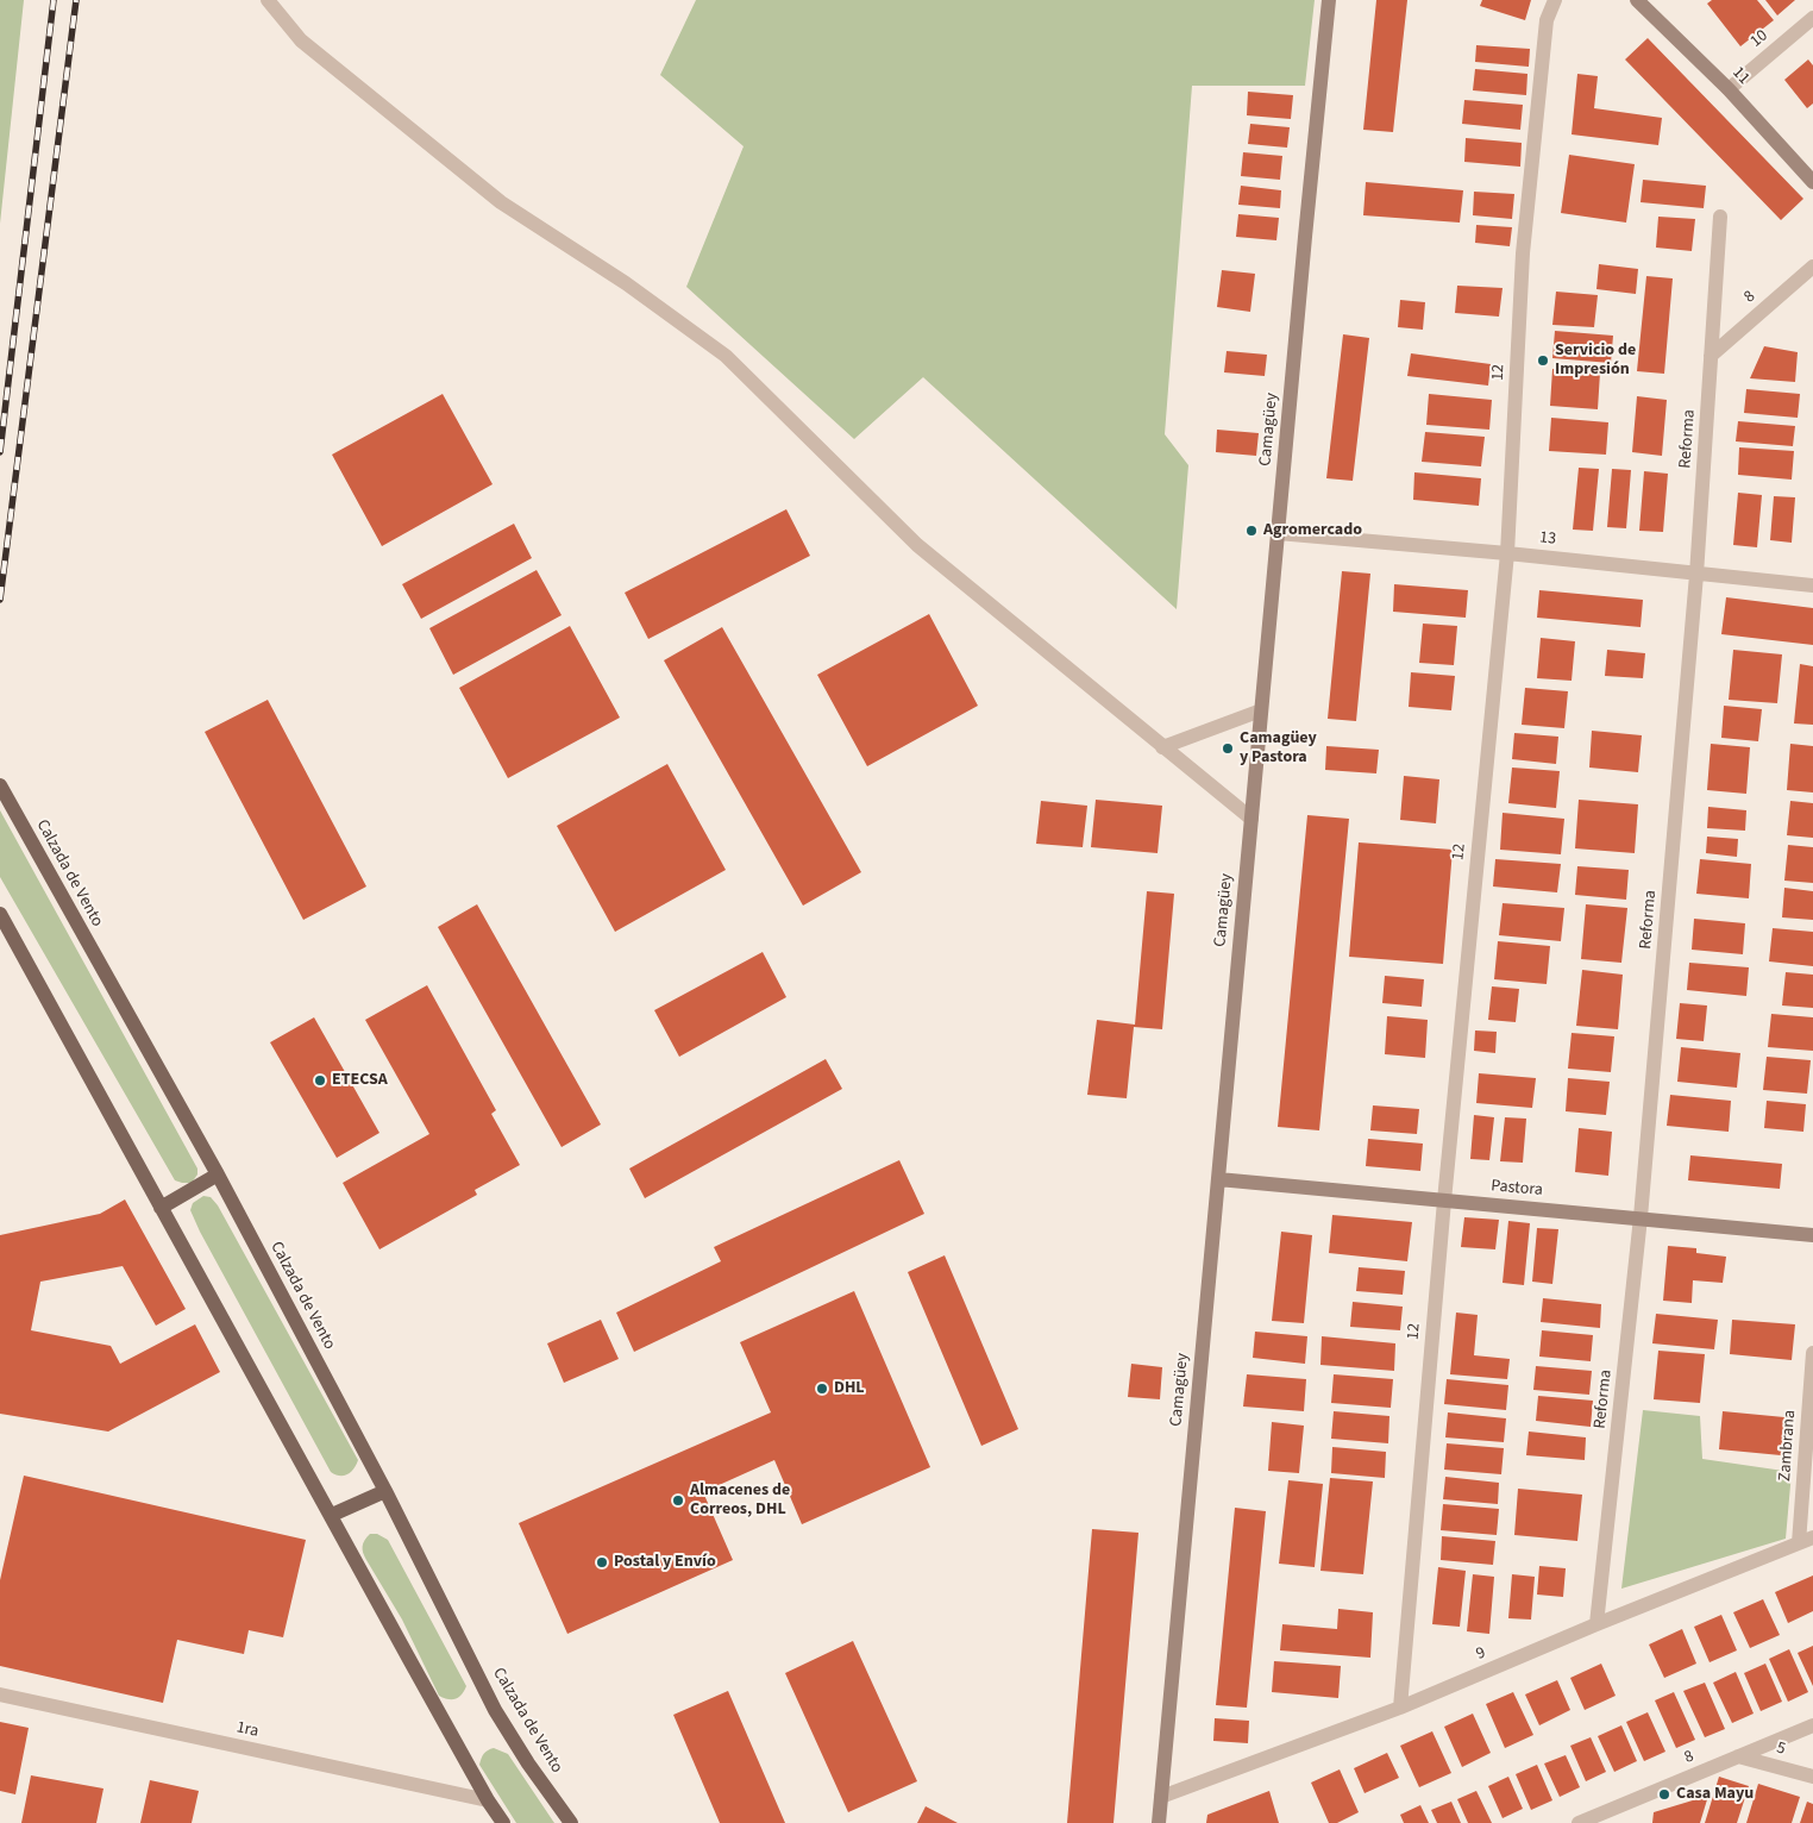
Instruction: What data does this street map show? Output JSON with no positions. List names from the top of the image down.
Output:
{
  "streets": {
    "main road": [
      "11",
      "Camagüey",
      "Calzada de Vento",
      "Pastora"
    ],
    "street": [
      "10",
      "8",
      "12",
      "Reforma",
      "13",
      "Zambrana",
      "9",
      "1ra",
      "5"
    ]
  },
  "crossings": [
    ["10", "11"],
    ["8", "Reforma"],
    ["8", "5"],
    ["12", "13"],
    ["12", "Pastora"],
    ["12", "9"],
    ["Camagüey", "13"],
    ["Camagüey", "Pastora"],
    ["Camagüey", "9"],
    ["Reforma", "13"],
    ["Reforma", "Pastora"],
    ["Reforma", "9"],
    ["Zambrana", "9"]
  ],
  "places": [
    "Servicio de Impresión",
    "Agromercado",
    "Camagüey y Pastora",
    "ETECSA",
    "DHL",
    "Almacenes de Correos, DHL",
    "Postal y Envío",
    "Casa Mayu"
  ]
}
